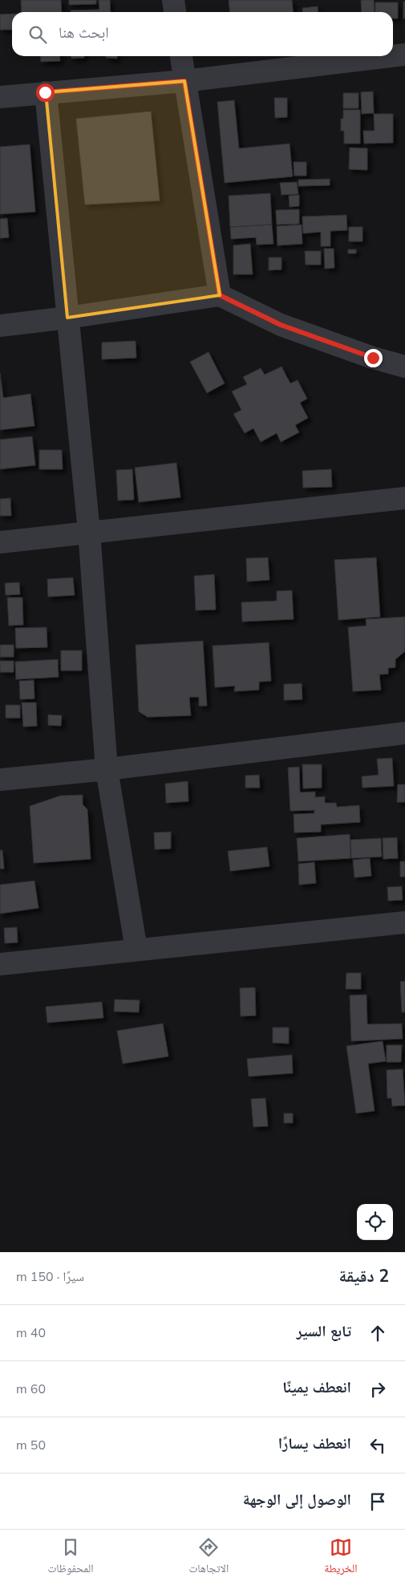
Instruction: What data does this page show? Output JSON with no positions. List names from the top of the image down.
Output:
{
  "page": {
    "search": "ابحث هنا",
    "heading": ["2 دقيقة", "سيرًا · 150 m"],
    "list": [
      ["تابع السير", "40 m"],
      ["انعطف يمينًا", "60 m"],
      ["انعطف يسارًا", "50 m"],
      "الوصول إلى الوجهة"
    ],
    "nav": ["الخريطة", "الاتجاهات", "المحفوظات"]
  }
}
